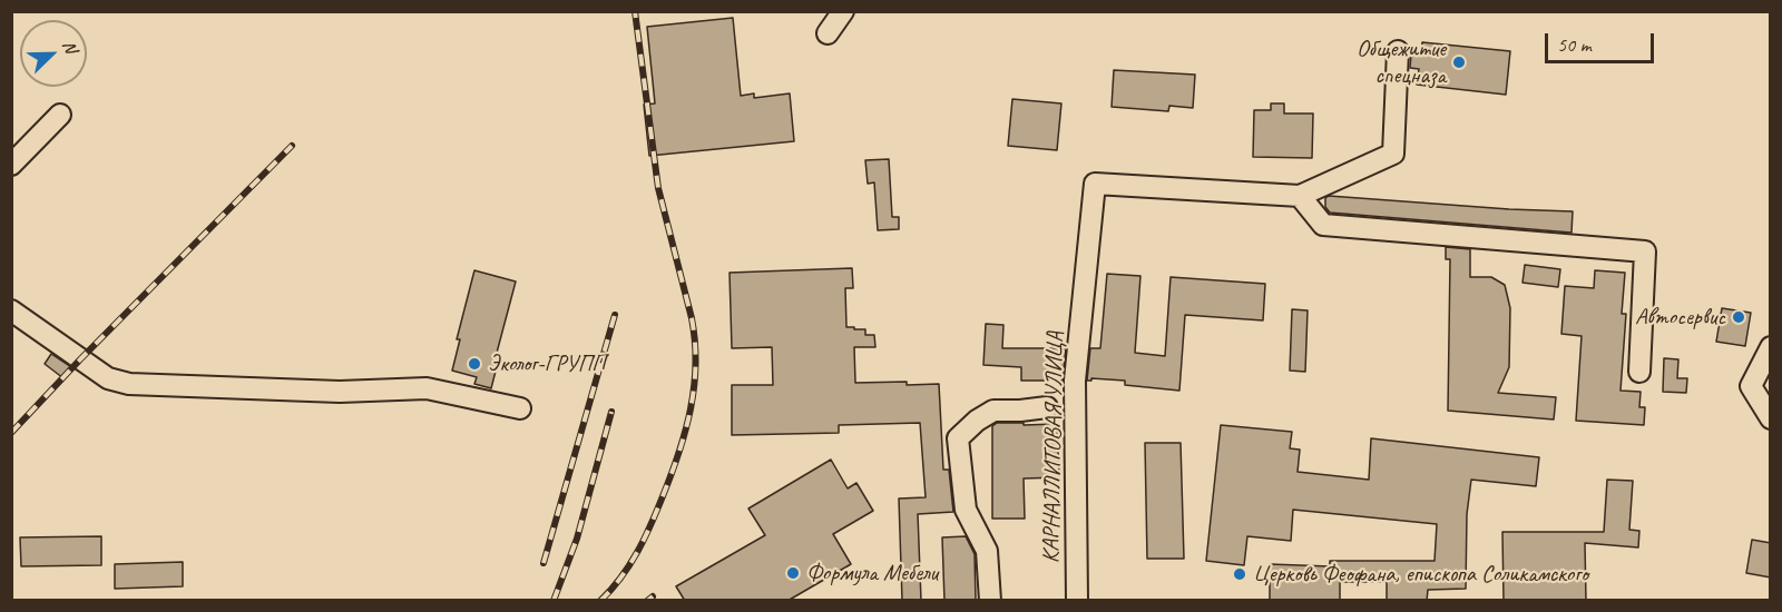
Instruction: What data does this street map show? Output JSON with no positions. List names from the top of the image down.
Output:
{
  "streets": {
    "street": ["КАРНАЛЛИТОВАЯ УЛИЦА"]
  },
  "places": [
    "Общежитие спецназа",
    "Автосервис",
    "Эколог-ГРУПП",
    "Формула Мебели",
    "Церковь Феофана, епископа Соликамского"
  ],
  "scale_bar": "50 m",
  "north": "top right"
}
